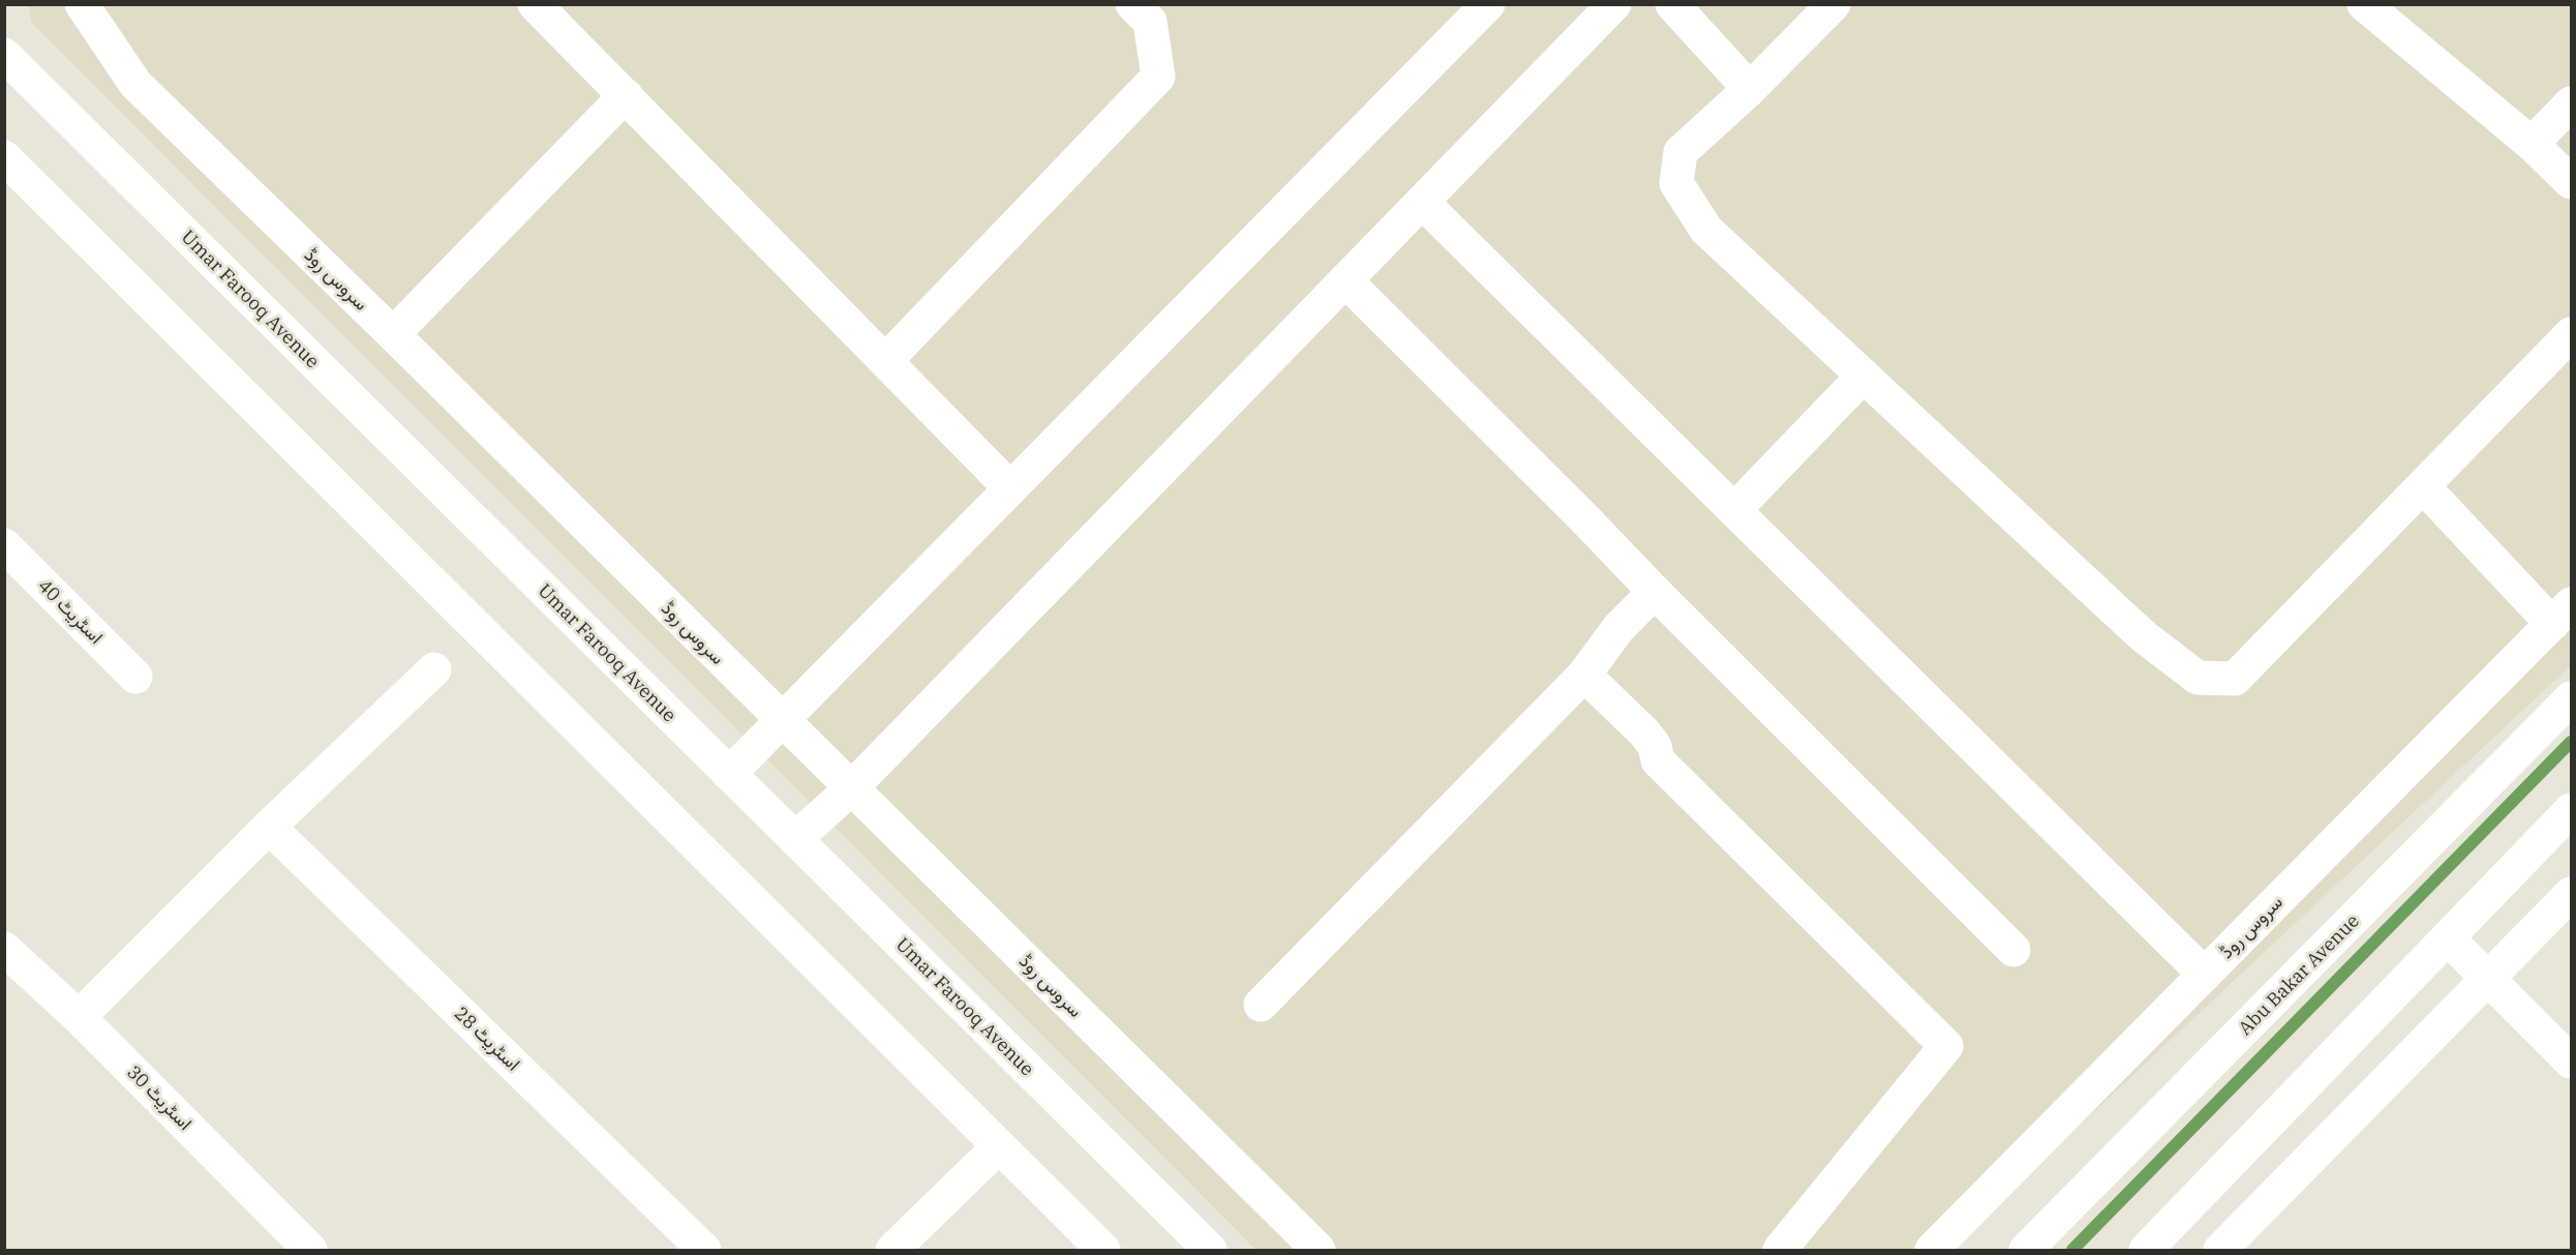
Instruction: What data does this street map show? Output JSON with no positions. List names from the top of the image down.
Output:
{
  "streets": {
    "street": [
      "سروس روڈ",
      "Umar Farooq Avenue",
      "اسٹریٹ 40",
      "Abu Bakar Avenue",
      "اسٹریٹ 28",
      "اسٹریٹ 30"
    ]
  }
}
